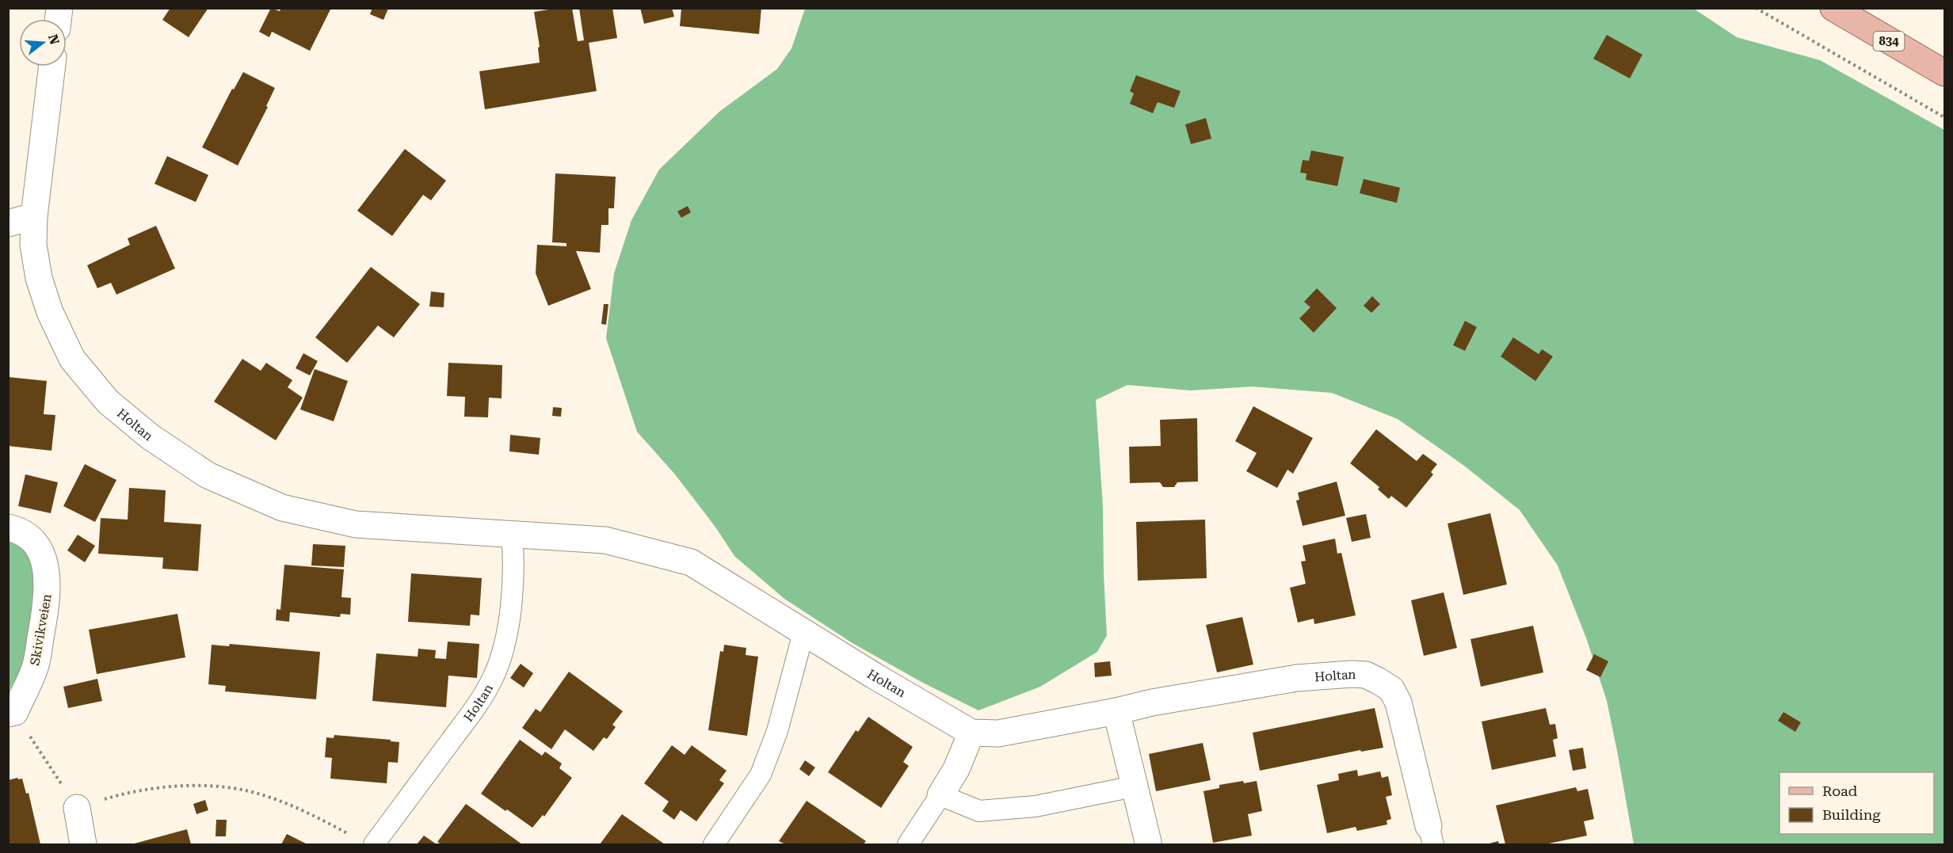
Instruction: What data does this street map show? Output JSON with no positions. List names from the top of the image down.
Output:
{
  "streets": {
    "main road": ["834"],
    "street": ["Holtan", "Skivikveien"]
  },
  "legend": ["Road", "Building"],
  "north": "right"
}
